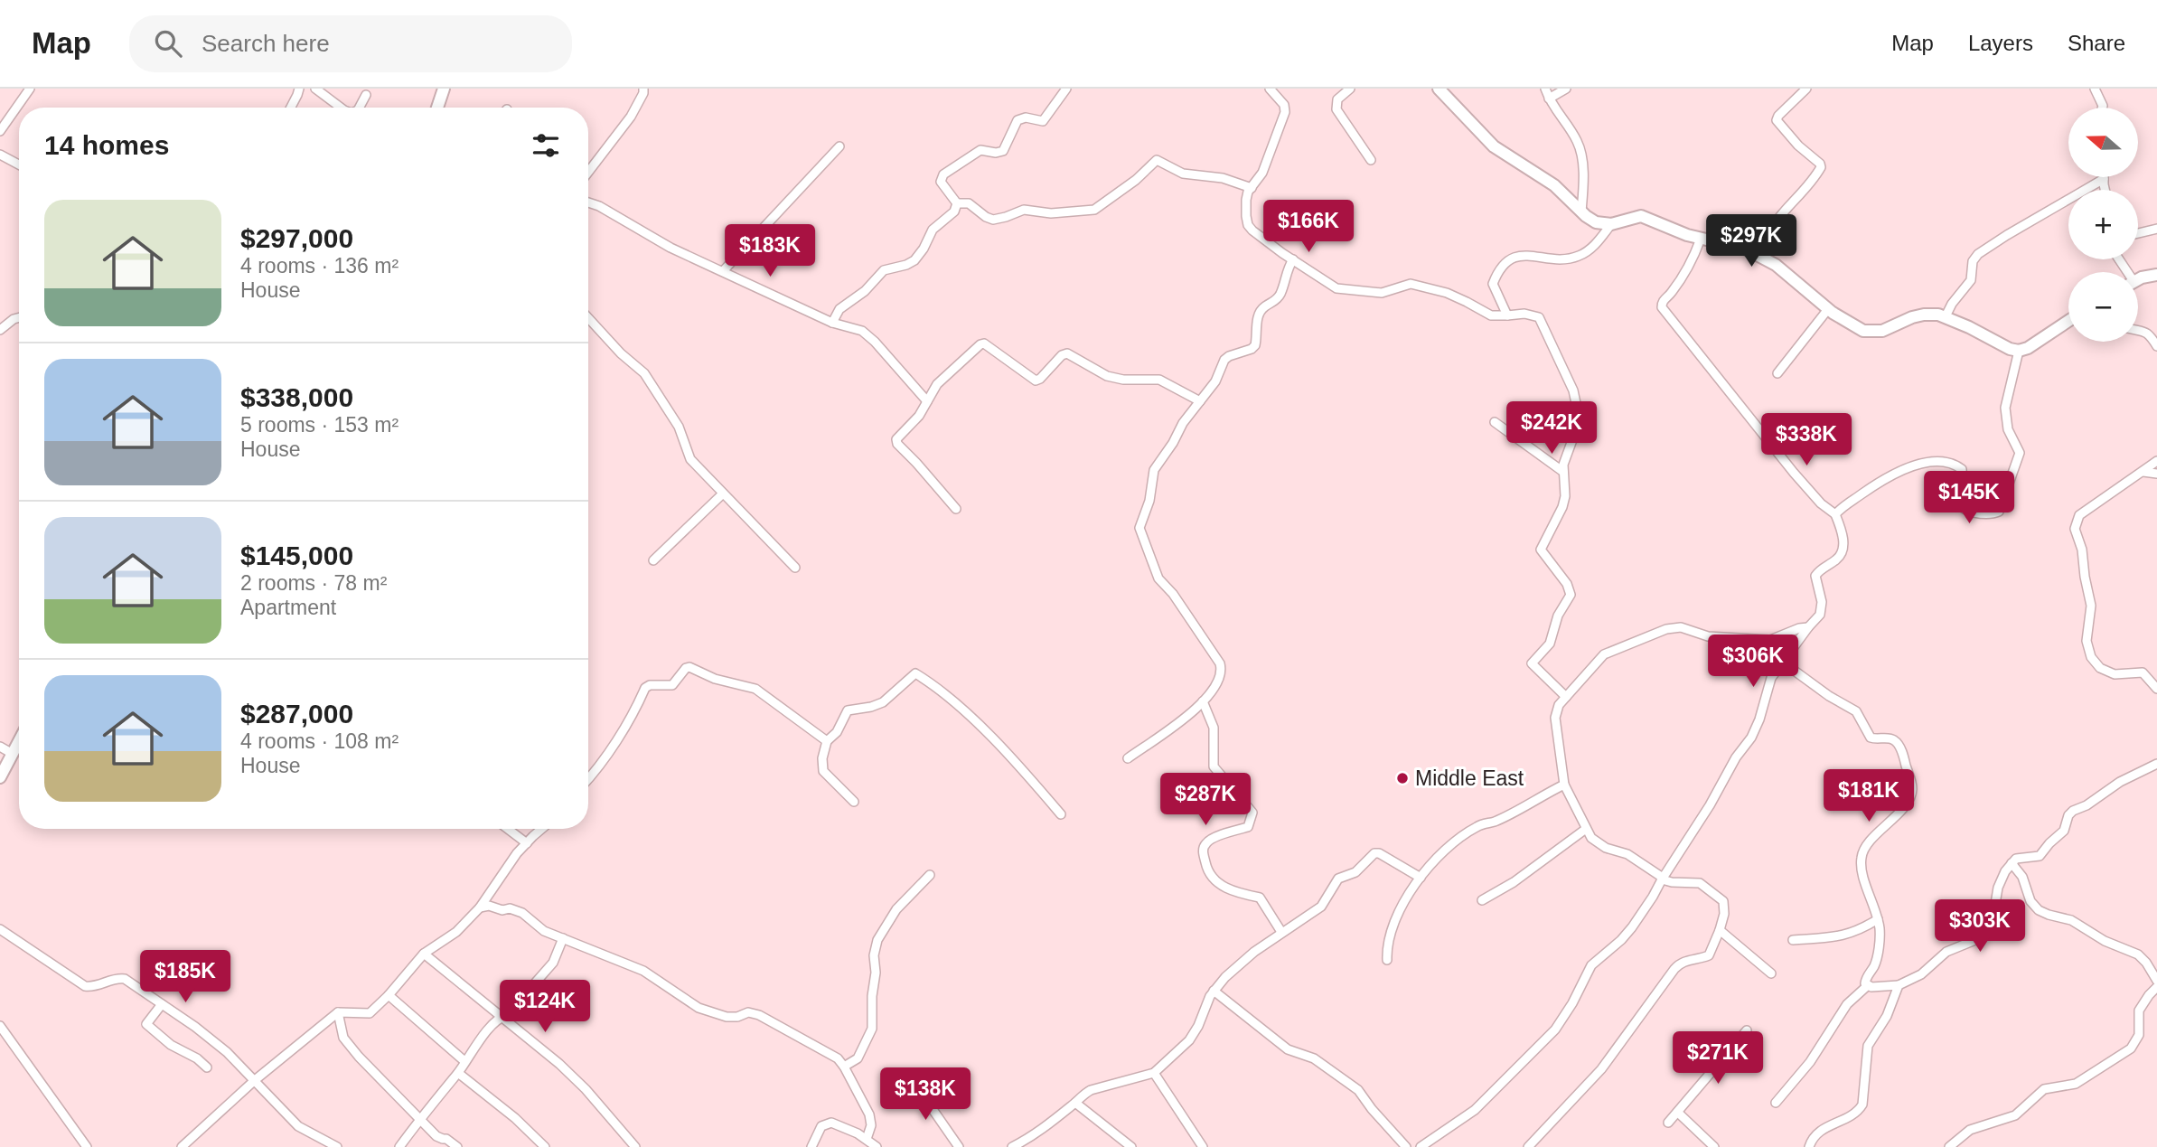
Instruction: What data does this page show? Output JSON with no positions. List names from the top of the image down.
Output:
{
  "places": ["Middle East"],
  "north": "left",
  "page": {
    "header": "Map",
    "search": "Search here",
    "nav": ["Map", "Layers", "Share"],
    "map_buttons": ["+", "−"],
    "heading": "14 homes",
    "list": [
      {
        "name": "$297,000",
        "note": "4 rooms · 136 m² · House"
      },
      {
        "name": "$338,000",
        "note": "5 rooms · 153 m² · House"
      },
      {
        "name": "$145,000",
        "note": "2 rooms · 78 m² · Apartment"
      },
      {
        "name": "$287,000",
        "note": "4 rooms · 108 m² · House"
      }
    ],
    "price": [
      "$166K",
      "$297K",
      "$183K",
      "$242K",
      "$338K",
      "$145K",
      "$306K",
      "$181K",
      "$287K",
      "$303K",
      "$185K",
      "$124K",
      "$271K",
      "$138K"
    ]
  }
}
